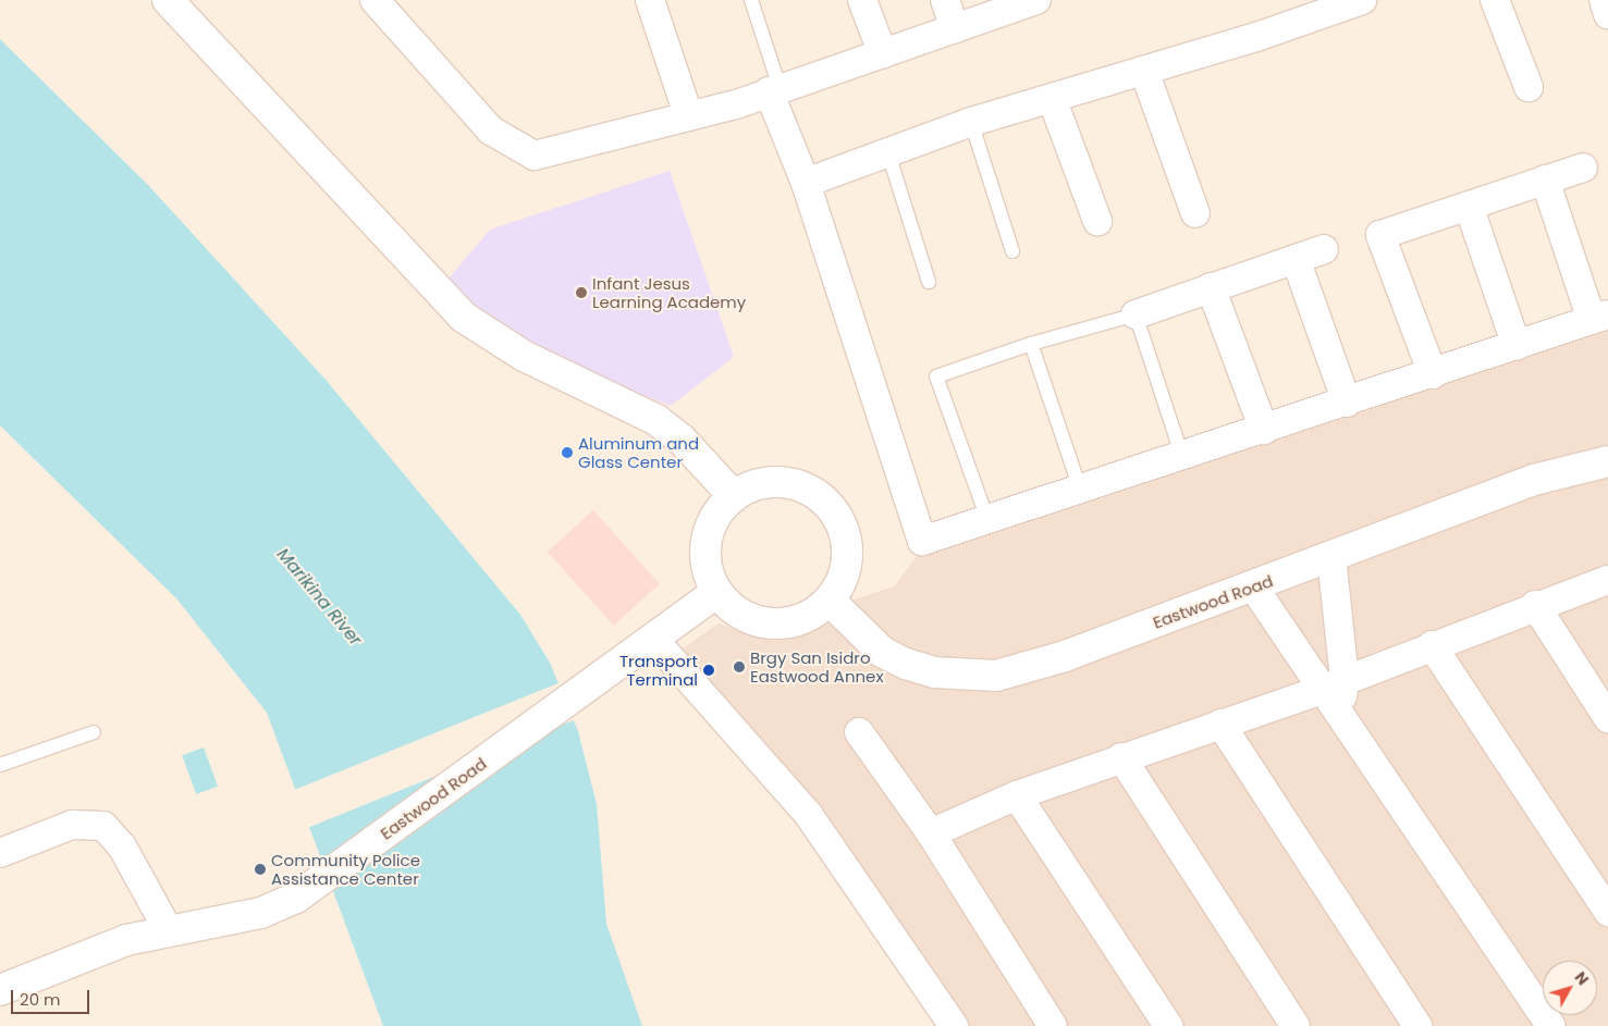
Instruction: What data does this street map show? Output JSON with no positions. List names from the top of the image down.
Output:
{
  "streets": {
    "main road": ["Eastwood Road"]
  },
  "water": ["Marikina River"],
  "places": [
    "Infant Jesus Learning Academy",
    "Aluminum and Glass Center",
    "Brgy San Isidro Eastwood Annex",
    "Transport Terminal",
    "Community Police Assistance Center"
  ],
  "scale_bar": "20 m",
  "north": "top right"
}
